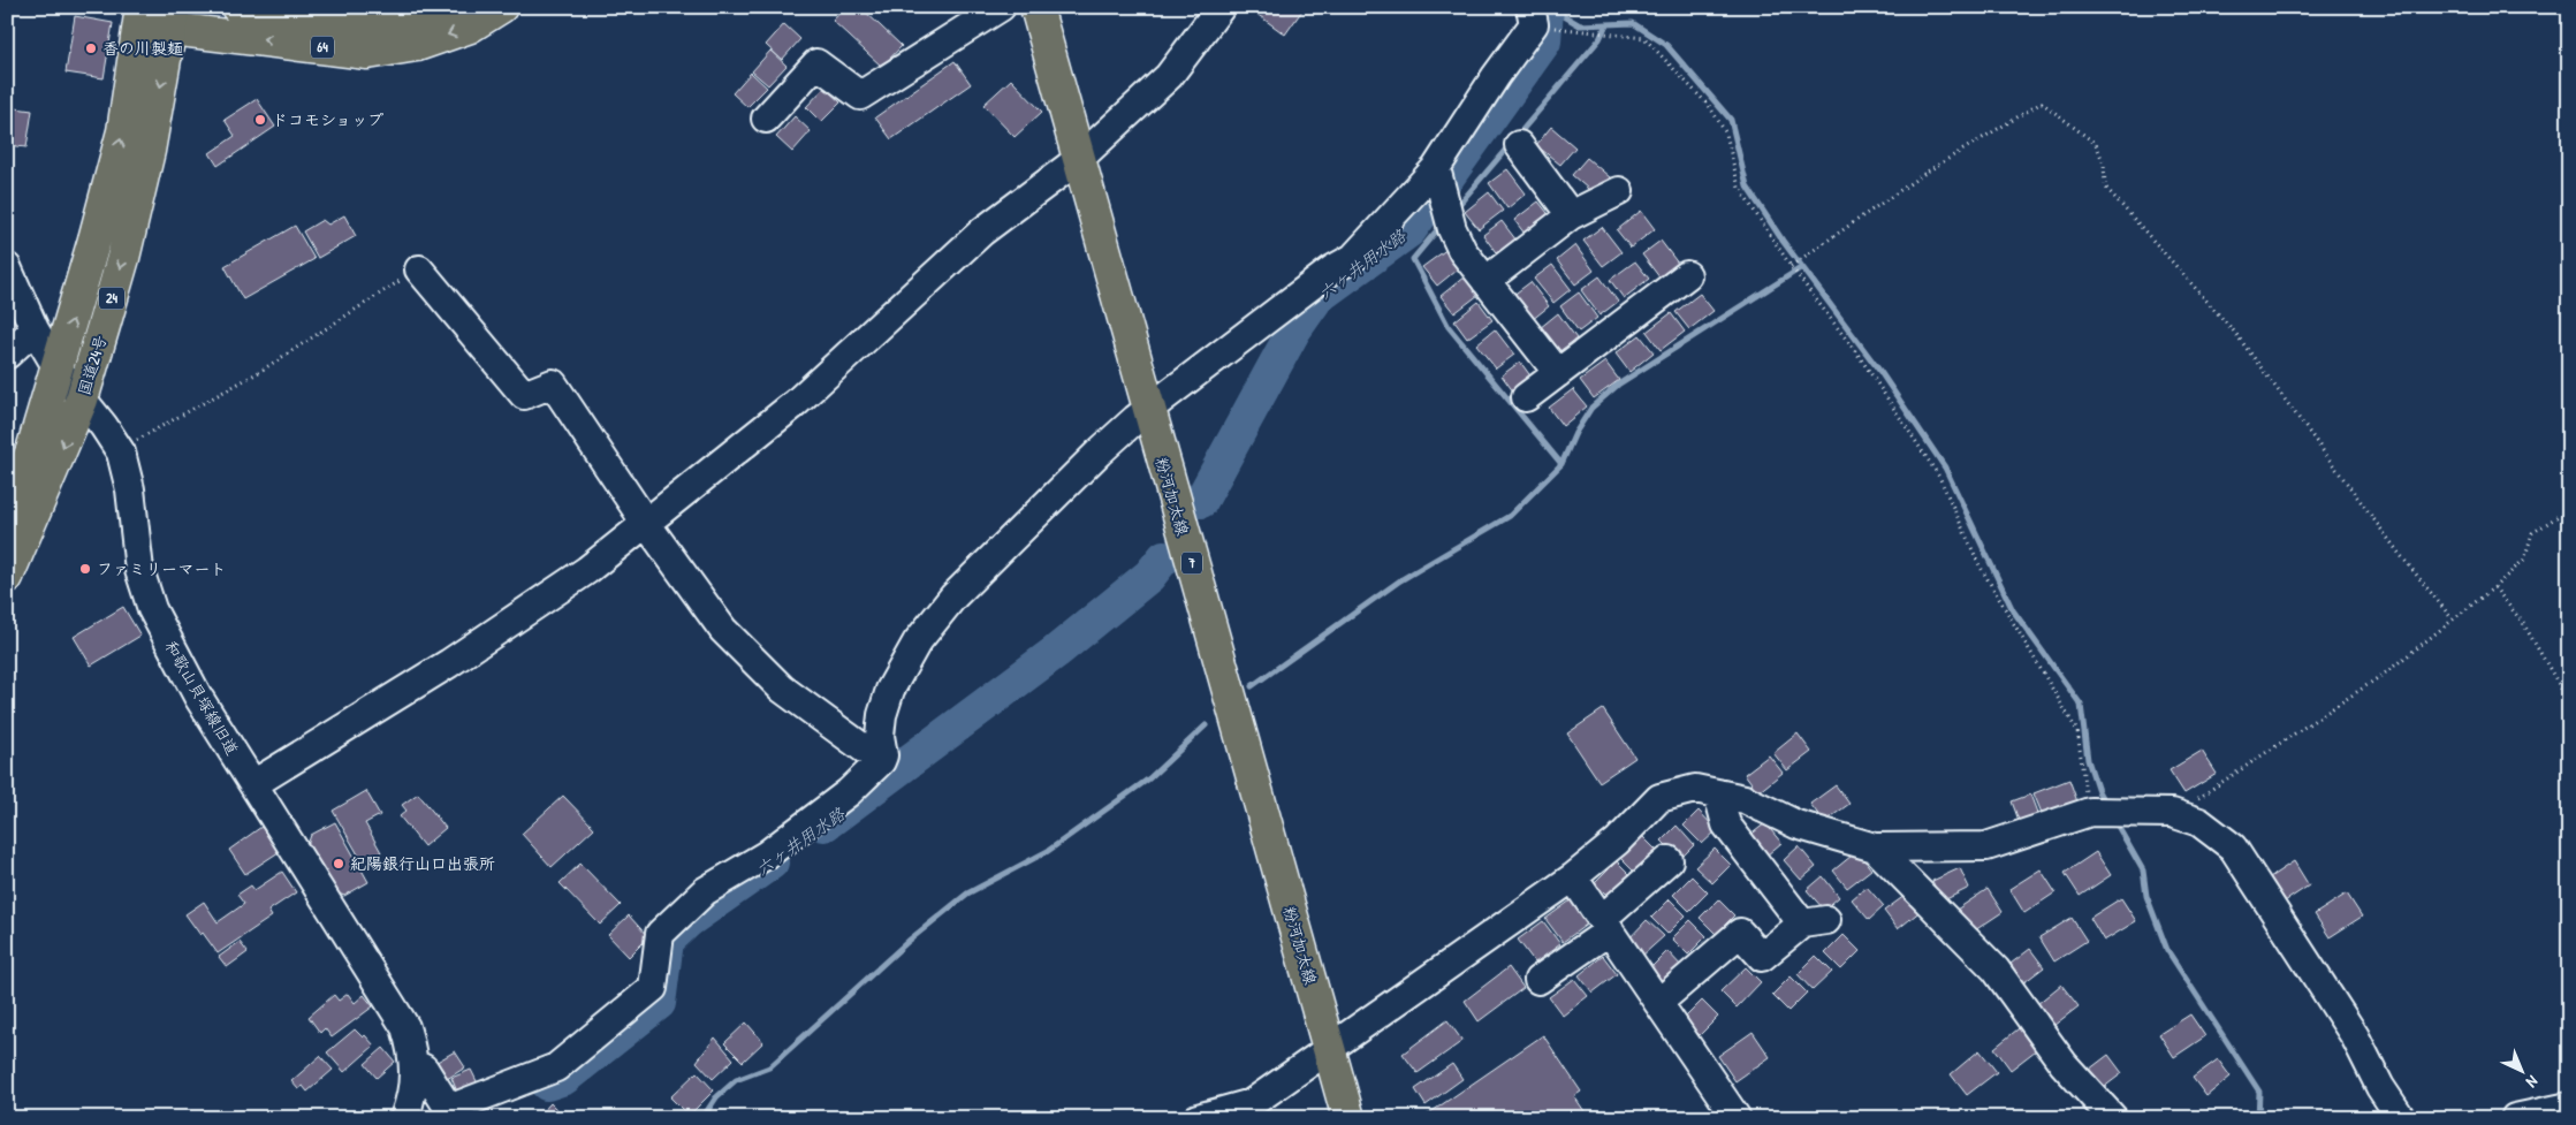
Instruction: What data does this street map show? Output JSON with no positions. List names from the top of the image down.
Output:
{
  "streets": {
    "main road": [
      "64",
      "24",
      "国道24号",
      "粉河加太線",
      "7"
    ],
    "street": ["和歌山貝塚線旧道"]
  },
  "crossings": [
    ["64", "国道24号"],
    ["国道24号", "和歌山貝塚線旧道"]
  ],
  "water": ["六ヶ井用水路"],
  "places": [
    "香の川製麺",
    "ドコモショップ",
    "ファミリーマート",
    "紀陽銀行山口出張所"
  ],
  "north": "bottom right"
}
